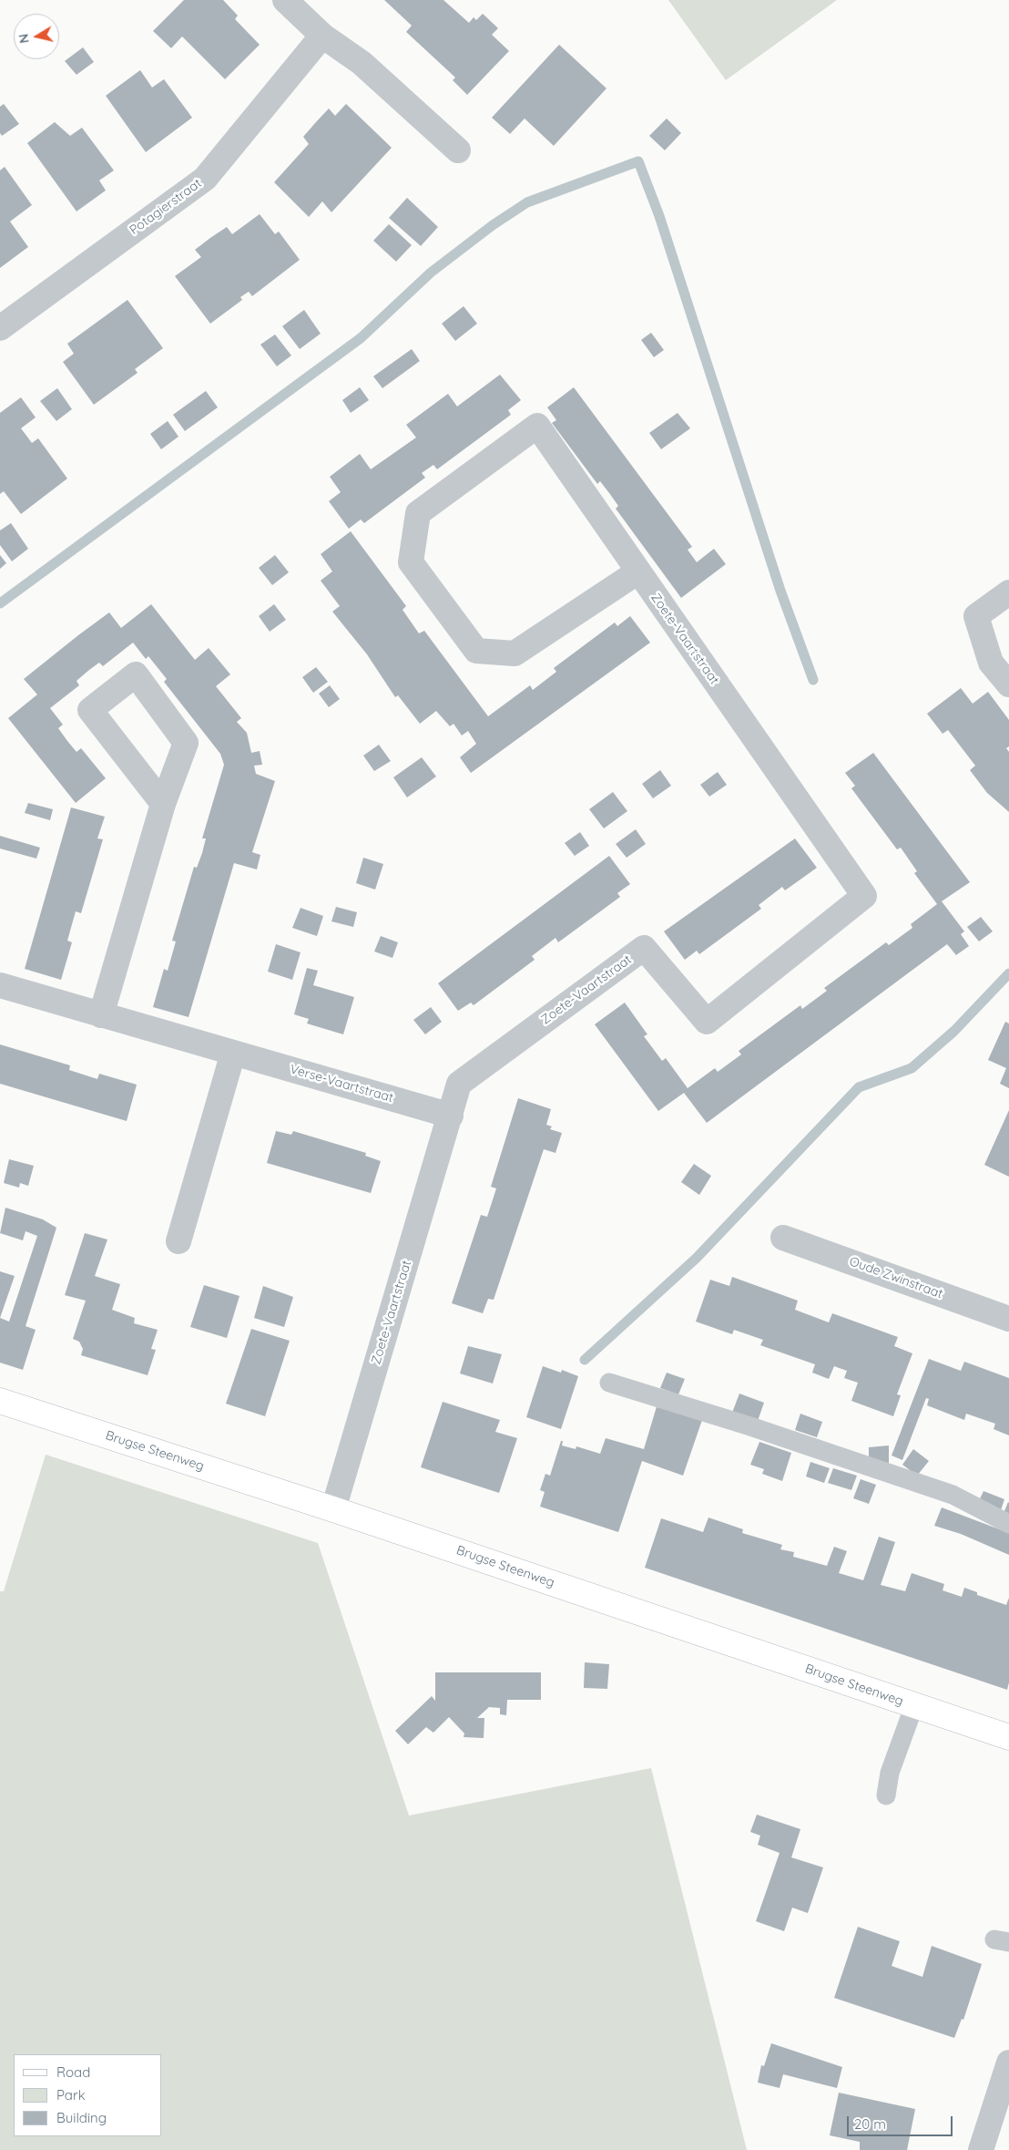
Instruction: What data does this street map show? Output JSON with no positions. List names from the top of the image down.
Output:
{
  "streets": {
    "main road": ["Brugse Steenweg"],
    "street": [
      "Potagierstraat",
      "Zoete-Vaartstraat",
      "Verse-Vaartstraat",
      "Oude Zwinstraat"
    ]
  },
  "crossings": [
    ["Zoete-Vaartstraat", "Verse-Vaartstraat"],
    ["Zoete-Vaartstraat", "Brugse Steenweg"]
  ],
  "legend": ["Road", "Park", "Building"],
  "scale_bar": "20 m",
  "north": "left"
}
